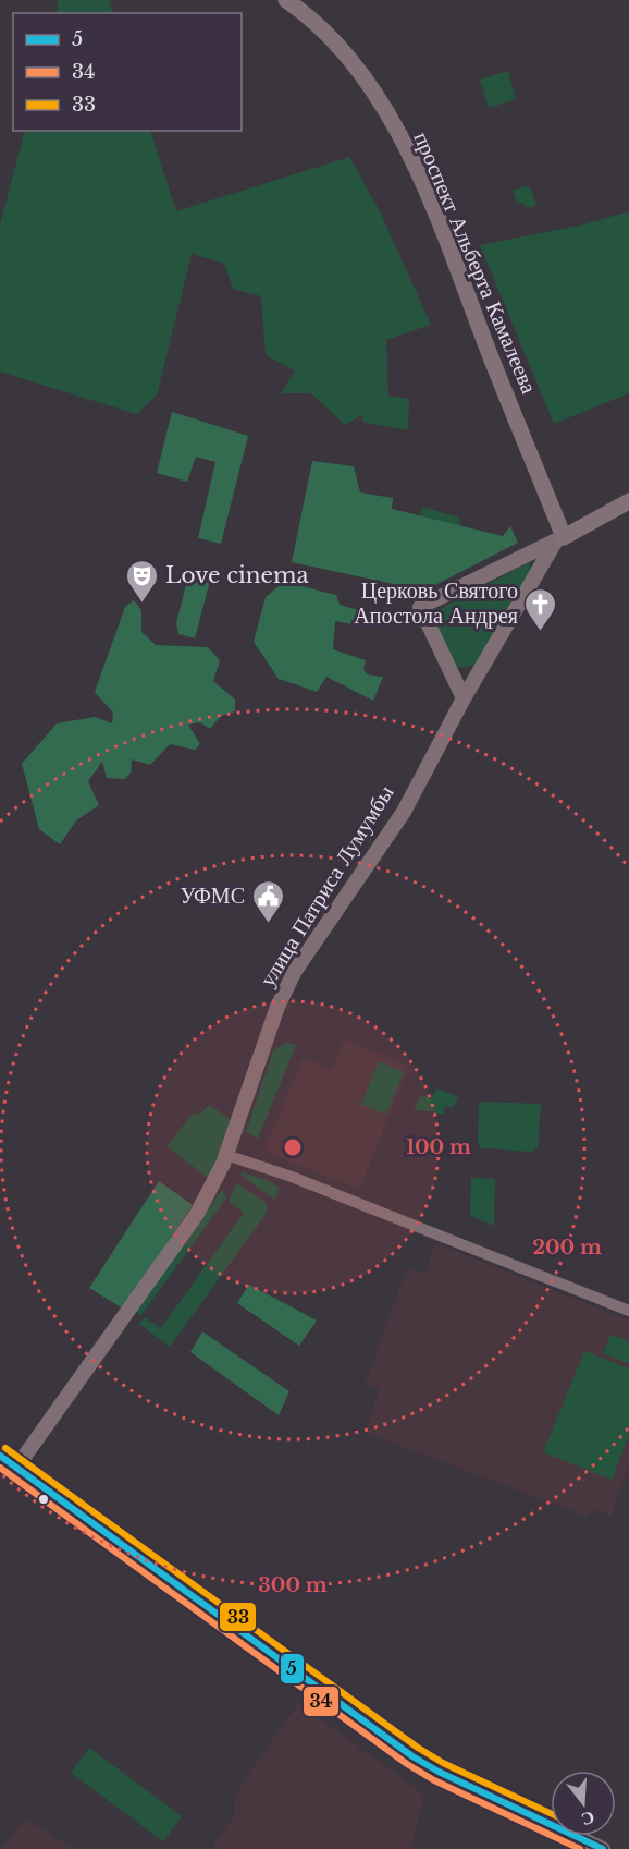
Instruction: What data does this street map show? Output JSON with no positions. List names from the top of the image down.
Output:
{
  "streets": {
    "main road": ["проспект Альберта Камалеева"],
    "street": ["улица Патриса Лумумбы"]
  },
  "crossings": [
    ["проспект Альберта Камалеева", "улица Патриса Лумумбы"]
  ],
  "places": {
    "theatre": ["Love cinema"],
    "church": ["Церковь Святого Апостола Андрея"],
    "public building": ["УФМС"]
  },
  "lines": ["transit line 33", "transit line 5", "transit line 34"],
  "legend": ["5", "34", "33"],
  "north": "bottom",
  "rings": ["100 m", "200 m", "300 m"]
}
